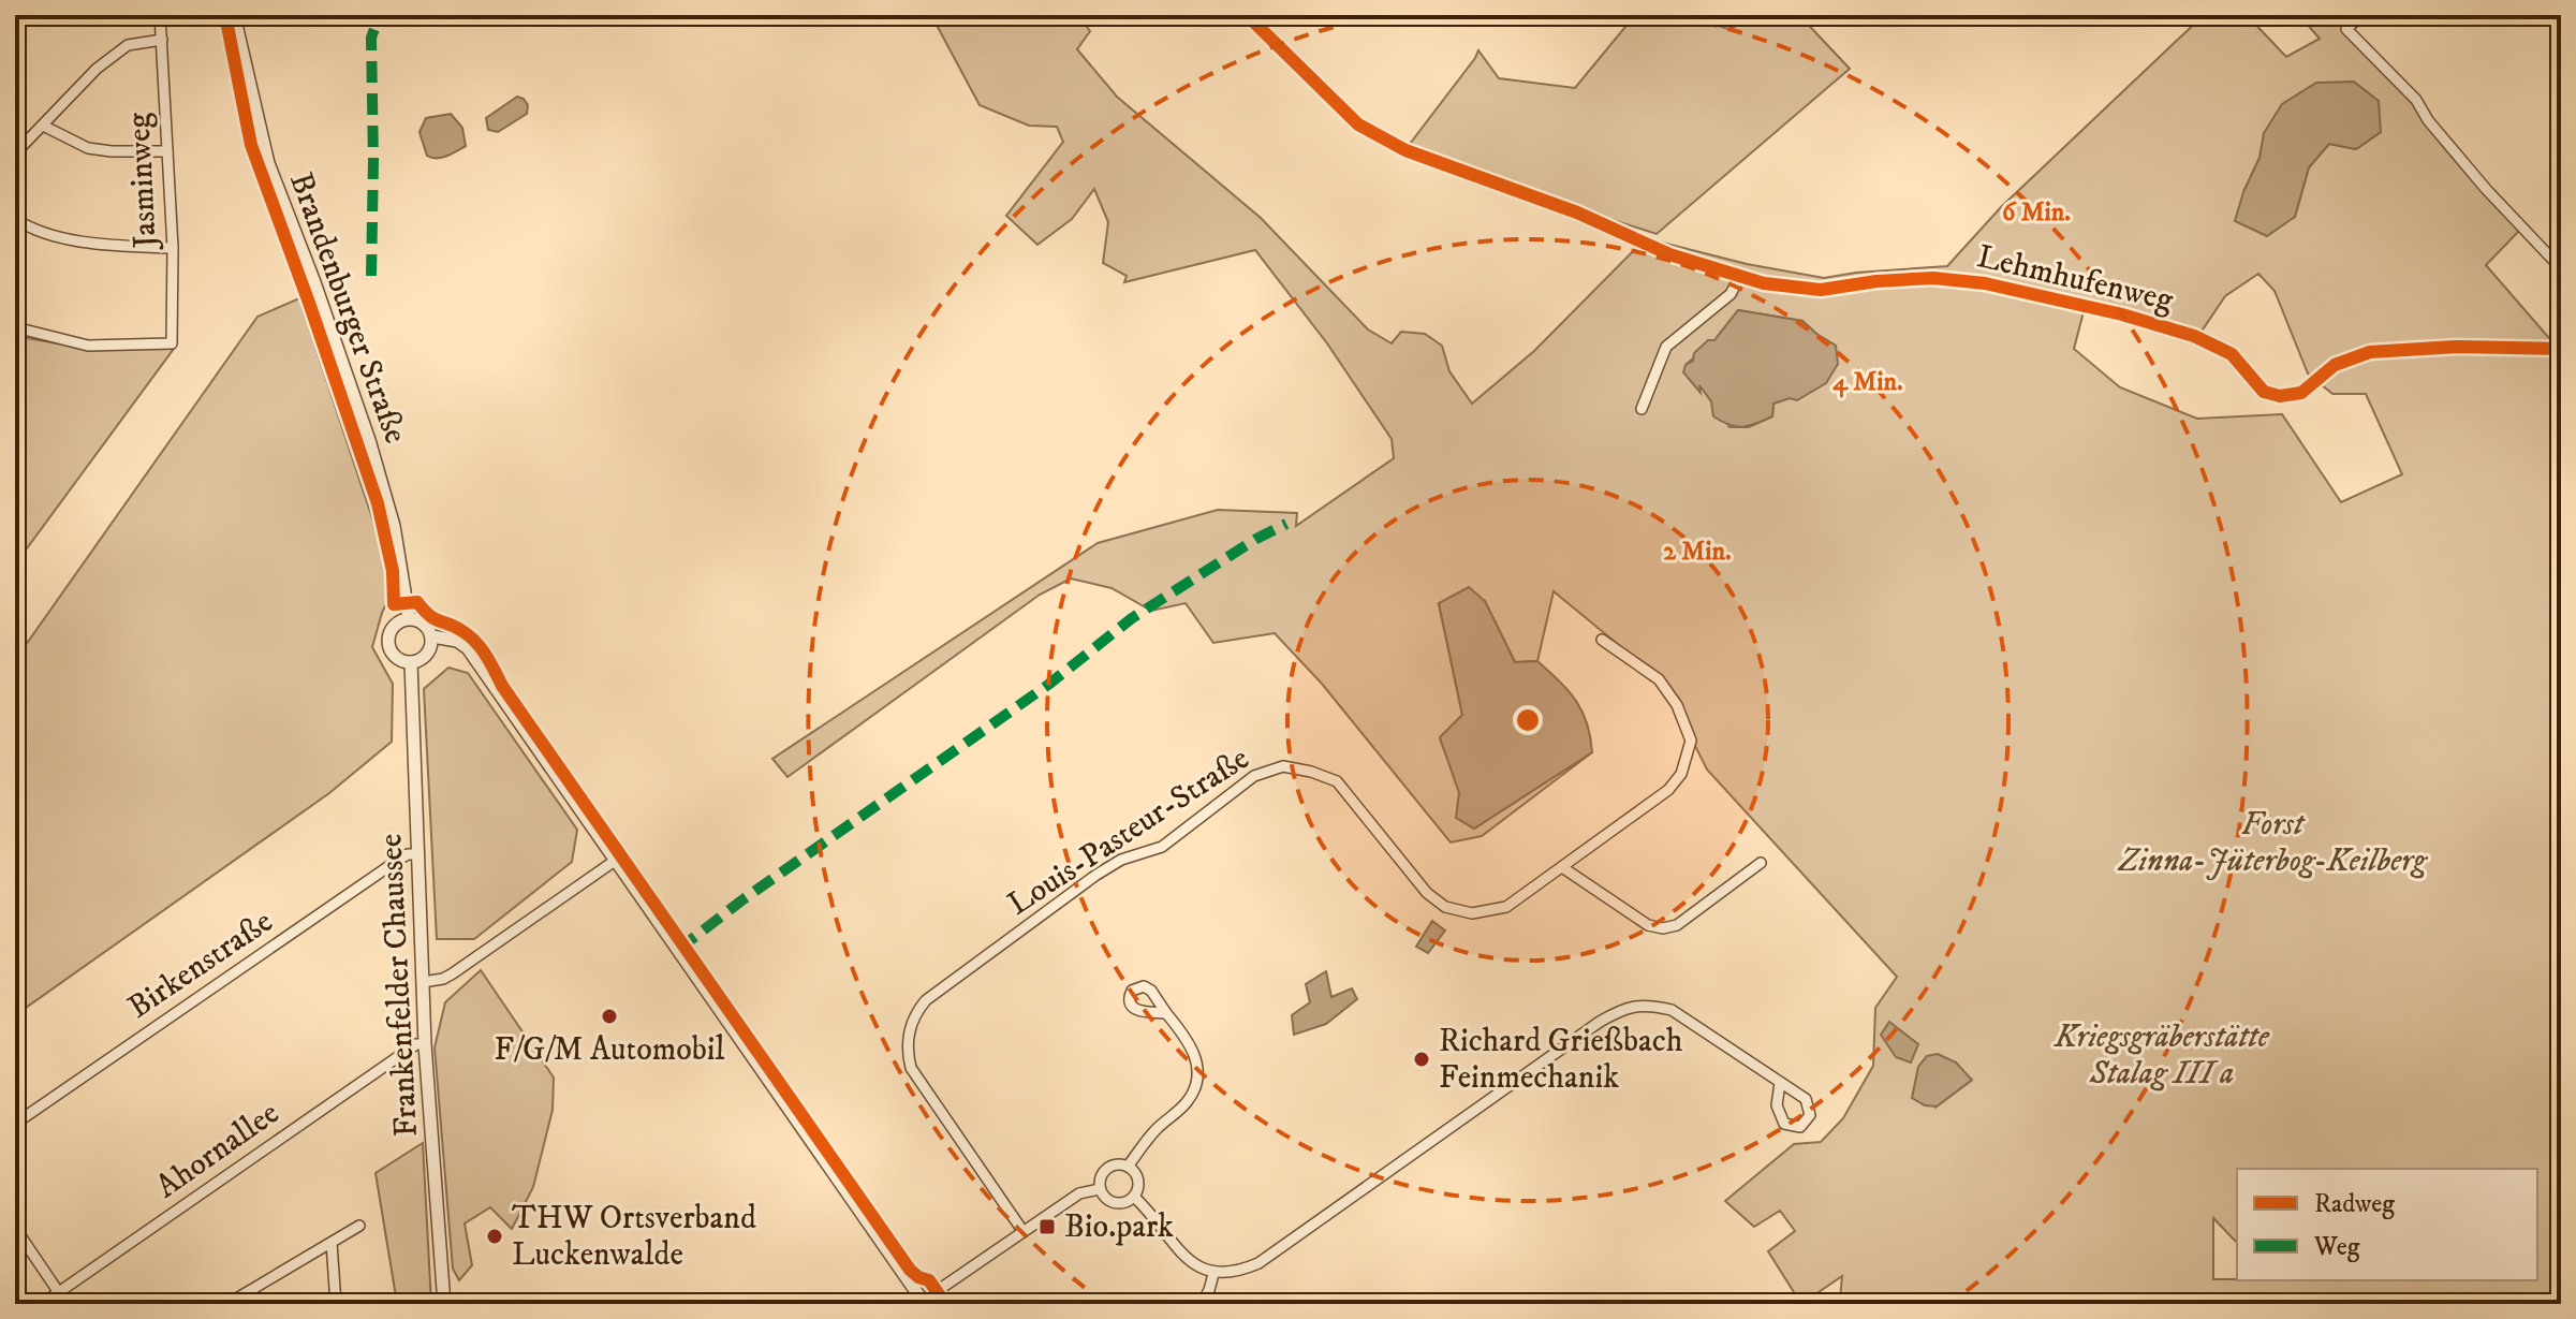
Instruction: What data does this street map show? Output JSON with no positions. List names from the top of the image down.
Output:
{
  "streets": {
    "street": [
      "Jasminweg",
      "Lehmhufenweg",
      "Brandenburger Straße",
      "Louis-Pasteur-Straße",
      "Birkenstraße",
      "Frankenfelder Chaussee",
      "Ahornallee"
    ]
  },
  "crossings": [
    ["Brandenburger Straße", "Frankenfelder Chaussee"],
    ["Birkenstraße", "Frankenfelder Chaussee"],
    ["Frankenfelder Chaussee", "Ahornallee"]
  ],
  "parks": ["Forst Zinna-Jüterbog-Keilberg", "Kriegsgräberstätte Stalag III a"],
  "places": {
    "other": ["F/G/M Automobil", "Richard Grießbach Feinmechanik", "THW Ortsverband Luckenwalde"],
    "transit": ["Bio.park"]
  },
  "legend": ["Radweg", "Weg"],
  "rings": ["6 Min.", "4 Min.", "2 Min."]
}
